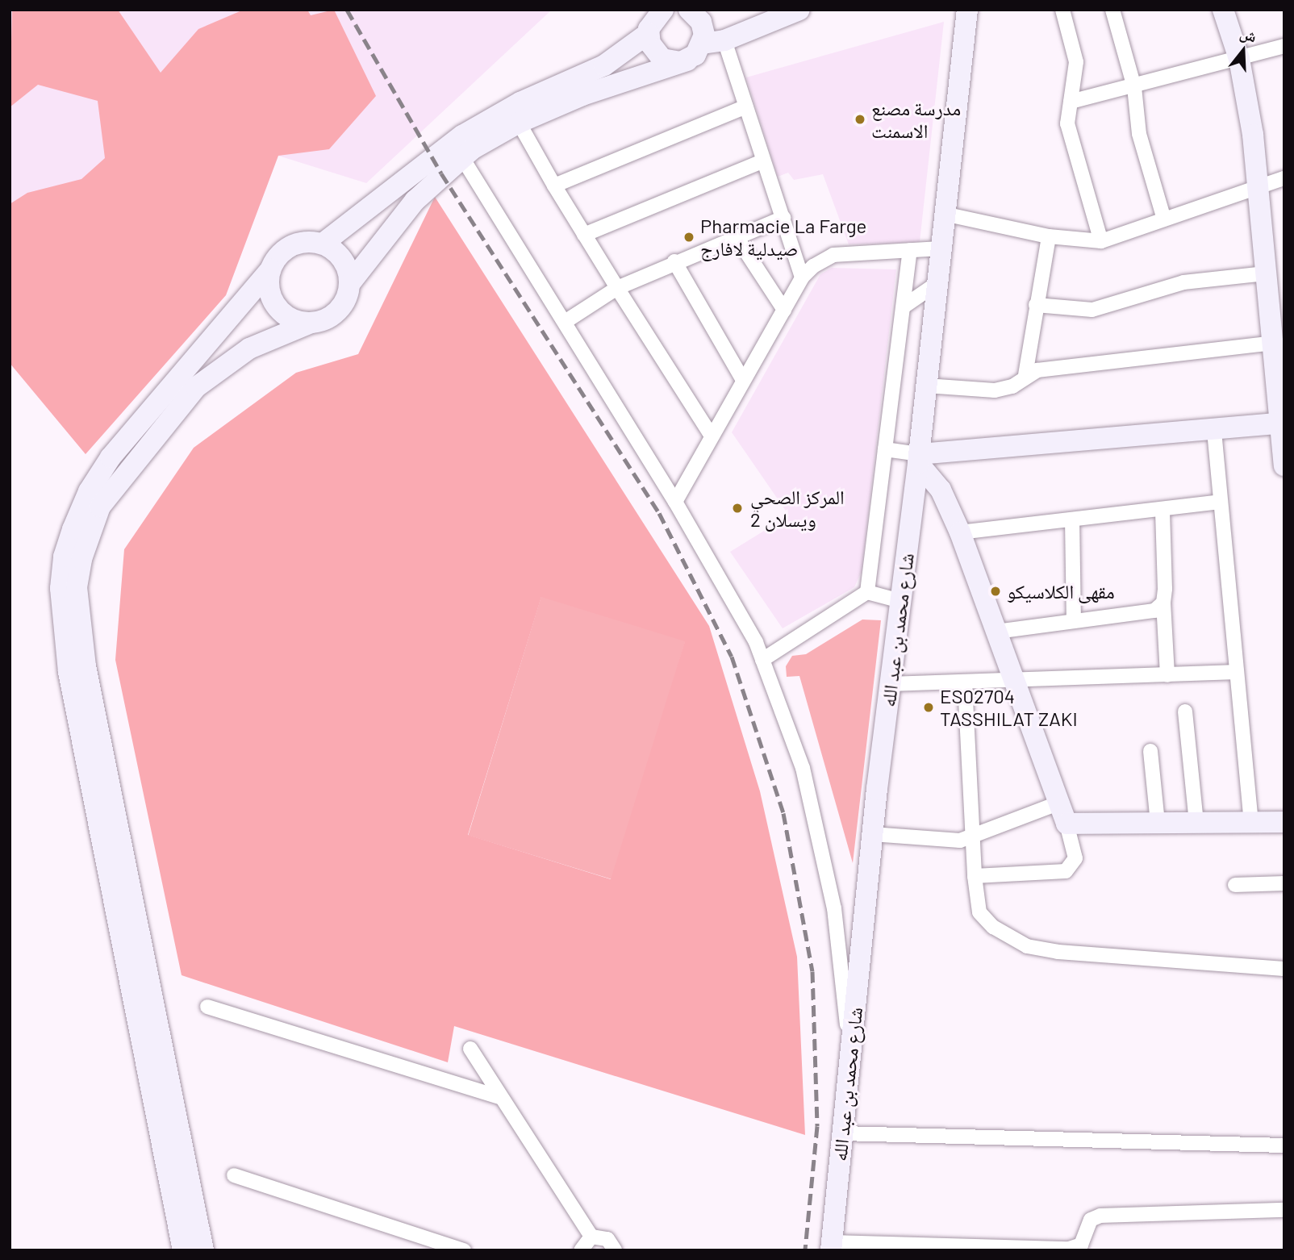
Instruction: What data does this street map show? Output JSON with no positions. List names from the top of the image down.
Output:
{
  "streets": {
    "street": ["شارع محمد بن عبد الله"]
  },
  "places": [
    "مدرسة مصنع الاسمنت",
    "Pharmacie La Farge صيدلية لافارج",
    "المركز الصحي ويسلان 2",
    "مقهى الكلاسيكو",
    "ES02704 TASSHILAT ZAKI"
  ],
  "north": "top"
}
